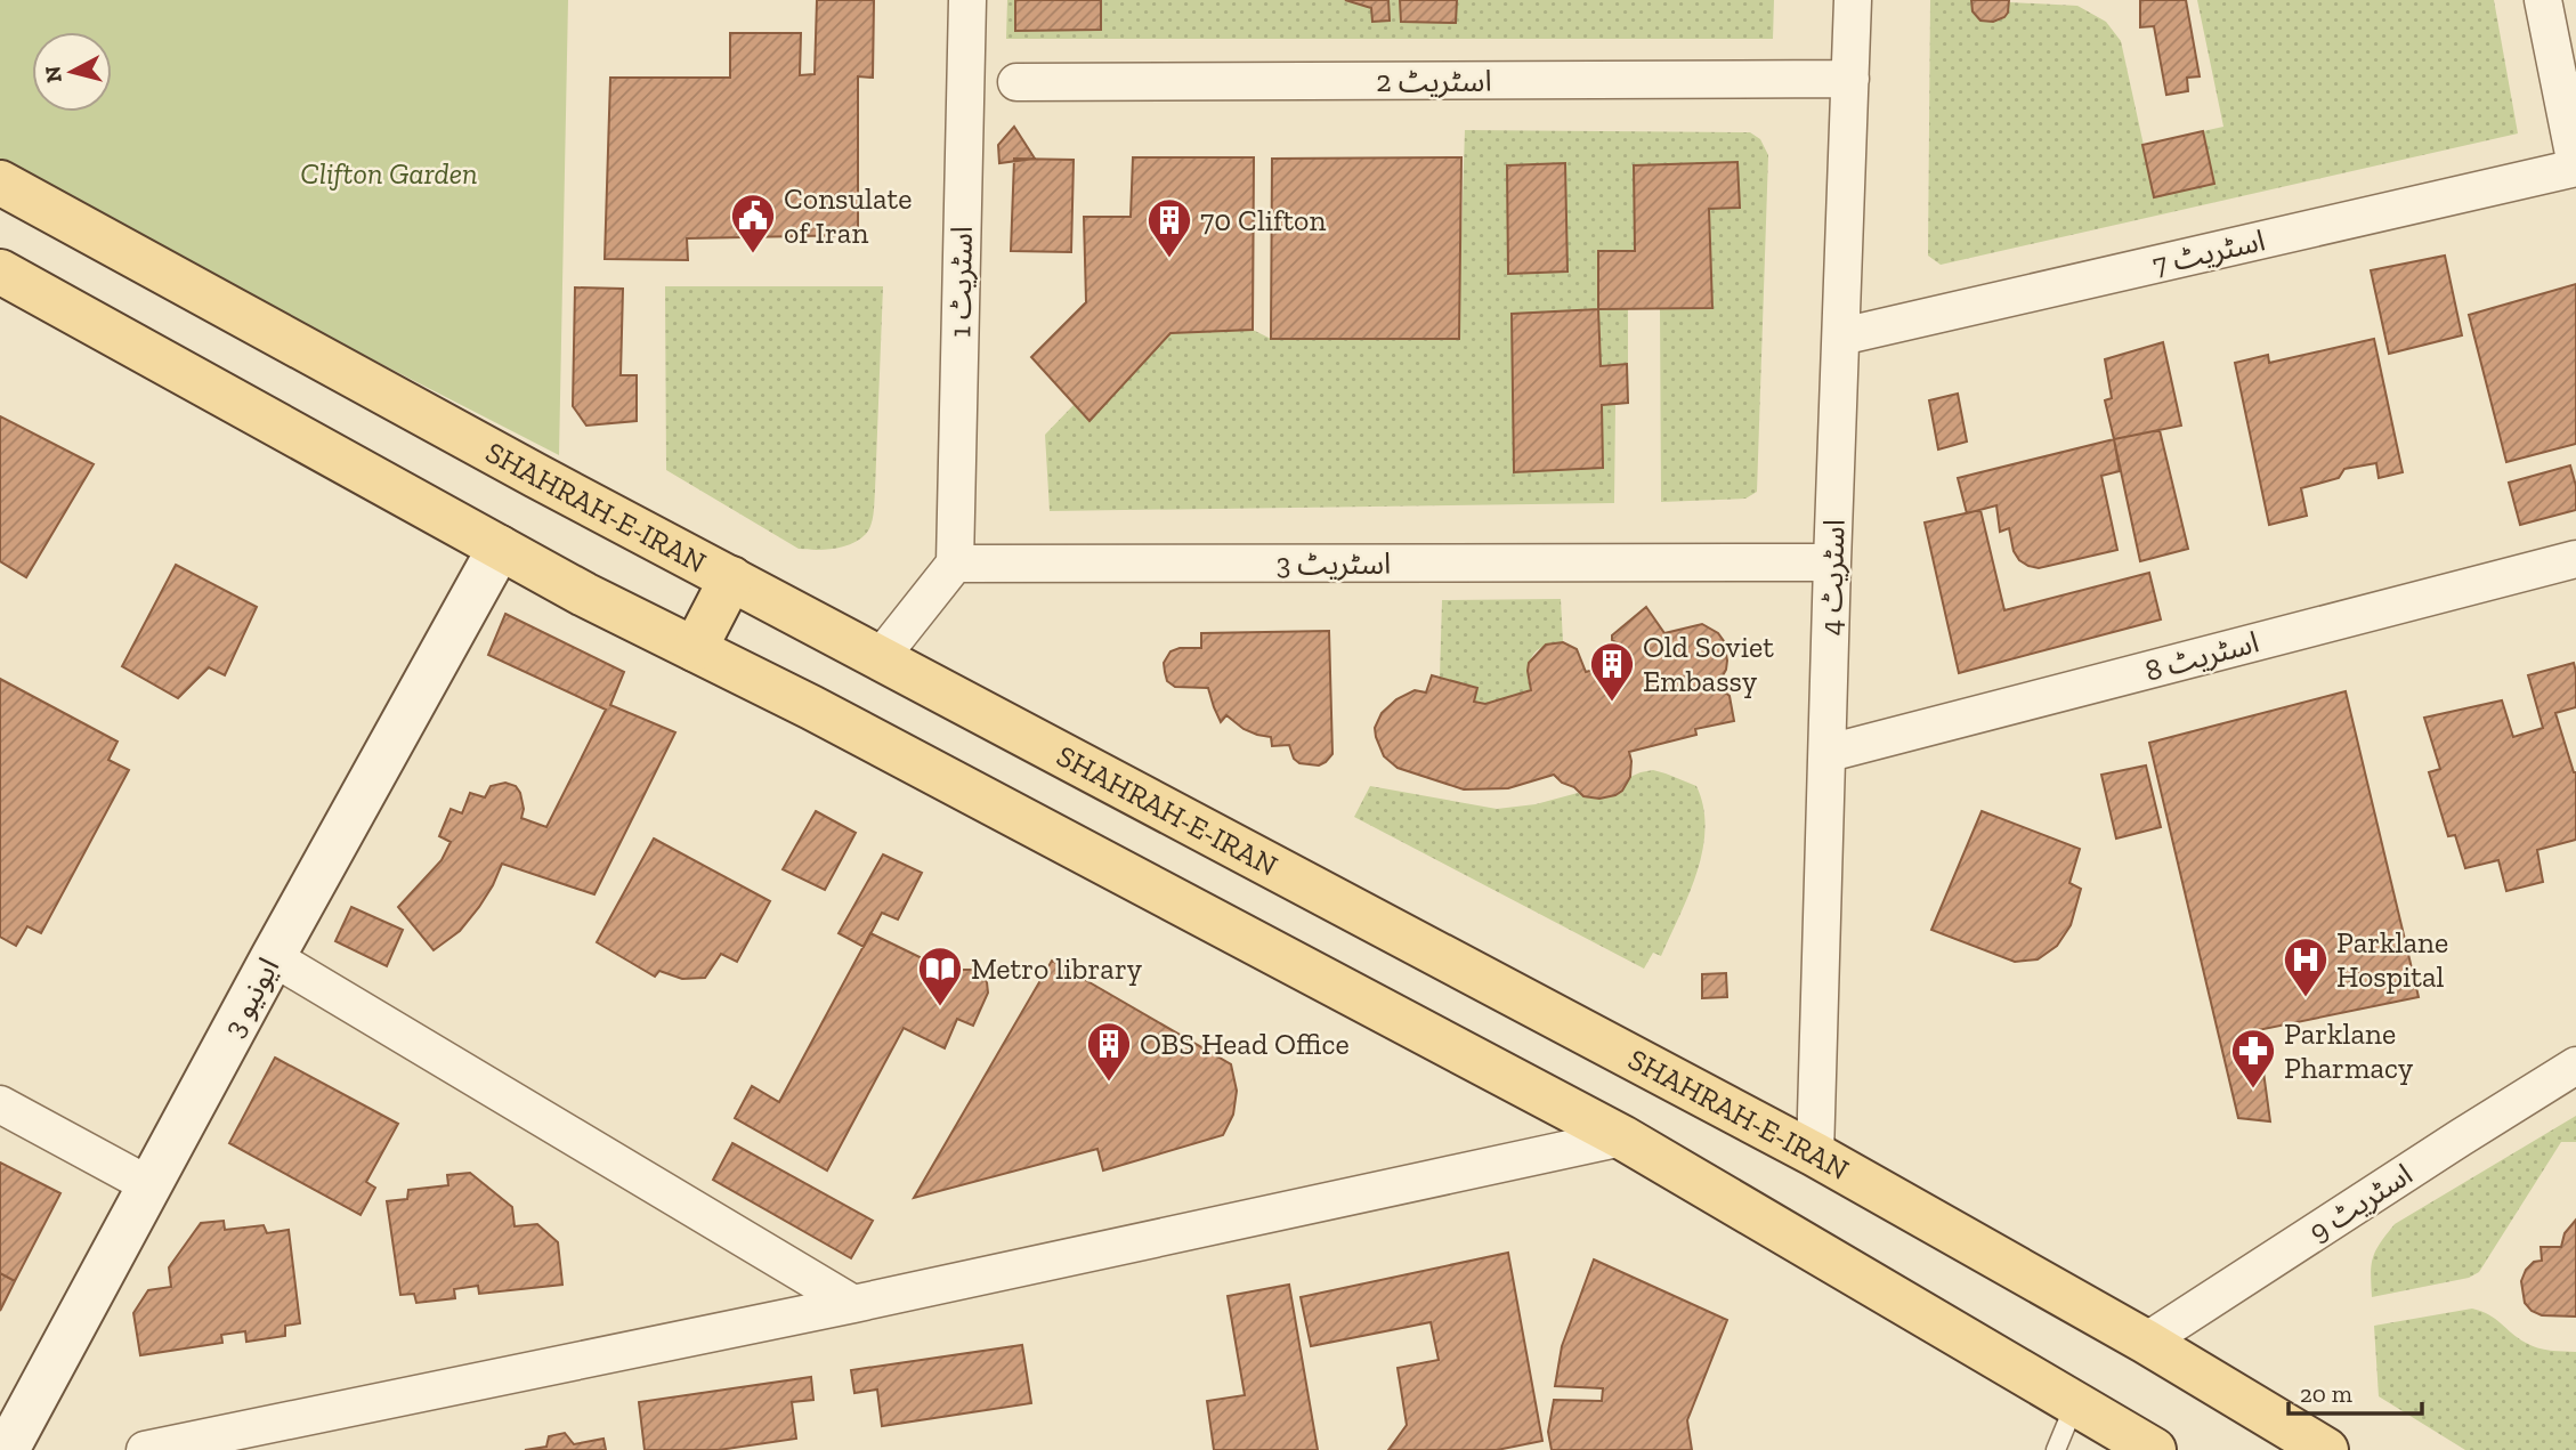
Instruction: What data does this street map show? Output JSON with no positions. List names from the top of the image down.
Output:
{
  "streets": {
    "main road": ["SHAHRAH-E-IRAN"],
    "street": [
      "اسٹریٹ 2",
      "اسٹریٹ 7",
      "اسٹریٹ 1",
      "اسٹریٹ 3",
      "اسٹریٹ 4",
      "اسٹریٹ 8",
      "ایونیو 3",
      "اسٹریٹ 9"
    ]
  },
  "crossings": [
    ["اسٹریٹ 2", "اسٹریٹ 4"],
    ["اسٹریٹ 7", "اسٹریٹ 4"],
    ["اسٹریٹ 1", "اسٹریٹ 3"],
    ["SHAHRAH-E-IRAN", "اسٹریٹ 4"],
    ["SHAHRAH-E-IRAN", "اسٹریٹ 9"],
    ["اسٹریٹ 3", "اسٹریٹ 4"],
    ["اسٹریٹ 4", "اسٹریٹ 8"]
  ],
  "parks": ["Clifton Garden"],
  "places": {
    "public building": ["Consulate of Iran"],
    "building": ["70 Clifton", "Old Soviet Embassy", "OBS Head Office"],
    "hospital": ["Parklane Hospital"],
    "library": ["Metro library"],
    "pharmacy": ["Parklane Pharmacy"]
  },
  "scale_bar": "20 m",
  "north": "left"
}
